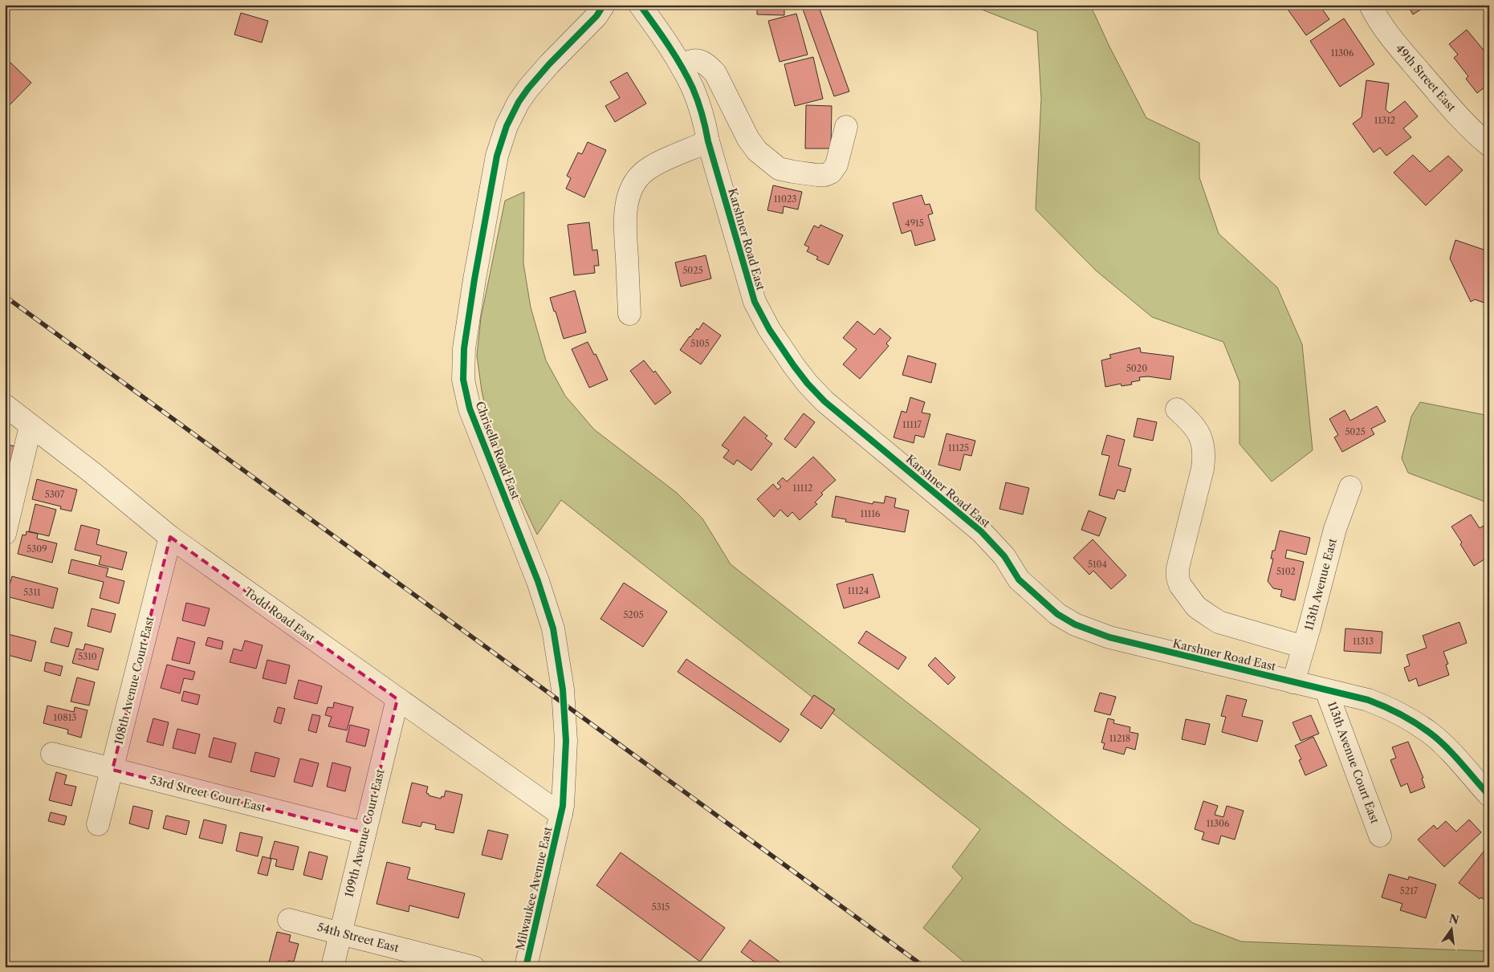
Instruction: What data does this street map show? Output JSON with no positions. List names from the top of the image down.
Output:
{
  "streets": {
    "street": [
      "49th Street East",
      "Karshner Road East",
      "Chrisella Road East",
      "113th Avenue East",
      "Todd Road East",
      "108th Avenue Court East",
      "113th Avenue Court East",
      "53rd Street Court East",
      "109th Avenue Court East",
      "Milwaukee Avenue East",
      "54th Street East"
    ]
  },
  "crossings": [
    ["Karshner Road East", "113th Avenue East"],
    ["Karshner Road East", "113th Avenue Court East"],
    ["Chrisella Road East", "Todd Road East"],
    ["Chrisella Road East", "Milwaukee Avenue East"],
    ["Todd Road East", "108th Avenue Court East"],
    ["Todd Road East", "109th Avenue Court East"],
    ["Todd Road East", "Milwaukee Avenue East"],
    ["108th Avenue Court East", "53rd Street Court East"],
    ["53rd Street Court East", "109th Avenue Court East"],
    ["109th Avenue Court East", "54th Street East"]
  ],
  "house_numbers": [
    "11306",
    "11312",
    "11023",
    "4915",
    "5025",
    "5105",
    "5020",
    "11117",
    "5025",
    "11125",
    "11112",
    "5307",
    "11116",
    "5309",
    "5104",
    "5102",
    "11124",
    "5311",
    "5205",
    "11313",
    "5310",
    "10813",
    "11218",
    "11306",
    "5217",
    "5315"
  ],
  "north": "top"
}
